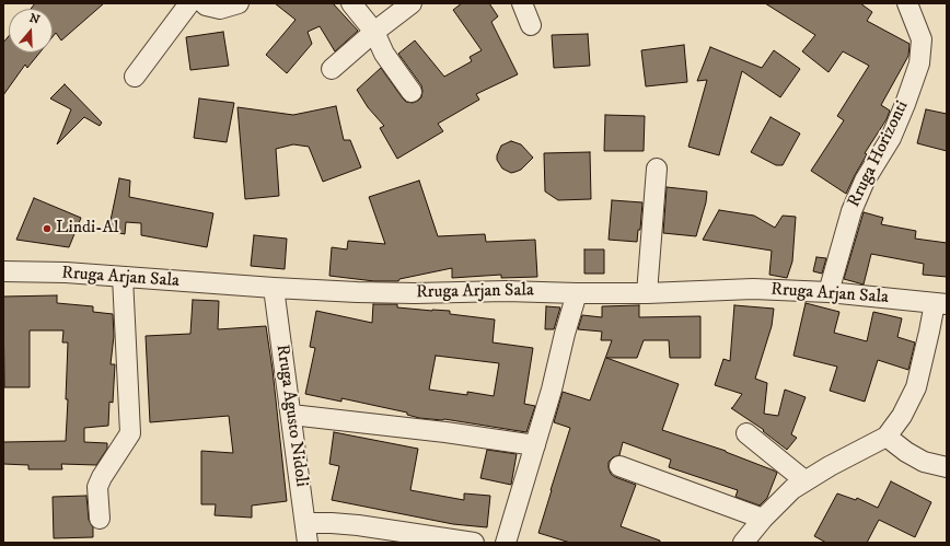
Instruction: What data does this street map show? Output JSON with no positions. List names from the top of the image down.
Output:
{
  "streets": {
    "street": ["Rruga Horizonti", "Rruga Arjan Sala", "Rruga Agusto Nidoli"]
  },
  "crossings": [
    ["Rruga Horizonti", "Rruga Arjan Sala"],
    ["Rruga Arjan Sala", "Rruga Agusto Nidoli"]
  ],
  "places": ["Lindi-Al"],
  "north": "top"
}
